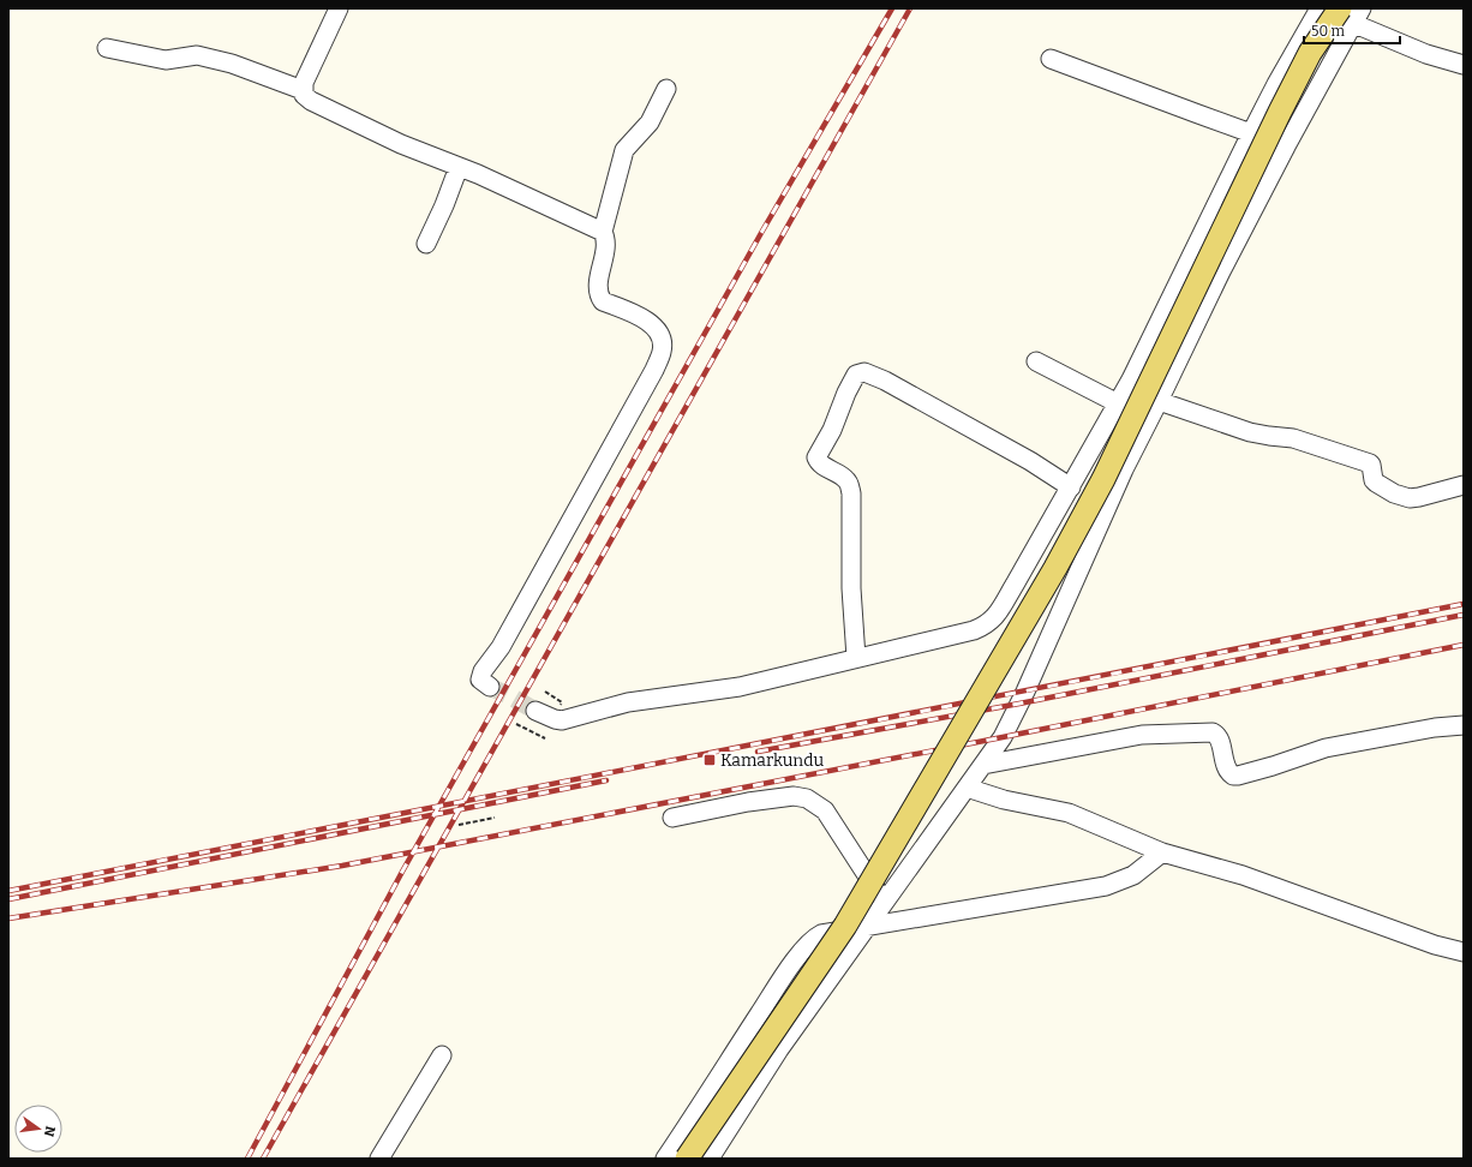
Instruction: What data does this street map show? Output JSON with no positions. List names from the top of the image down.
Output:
{
  "places": {
    "transit": ["Kamarkundu"]
  },
  "scale_bar": "50 m",
  "north": "right"
}
